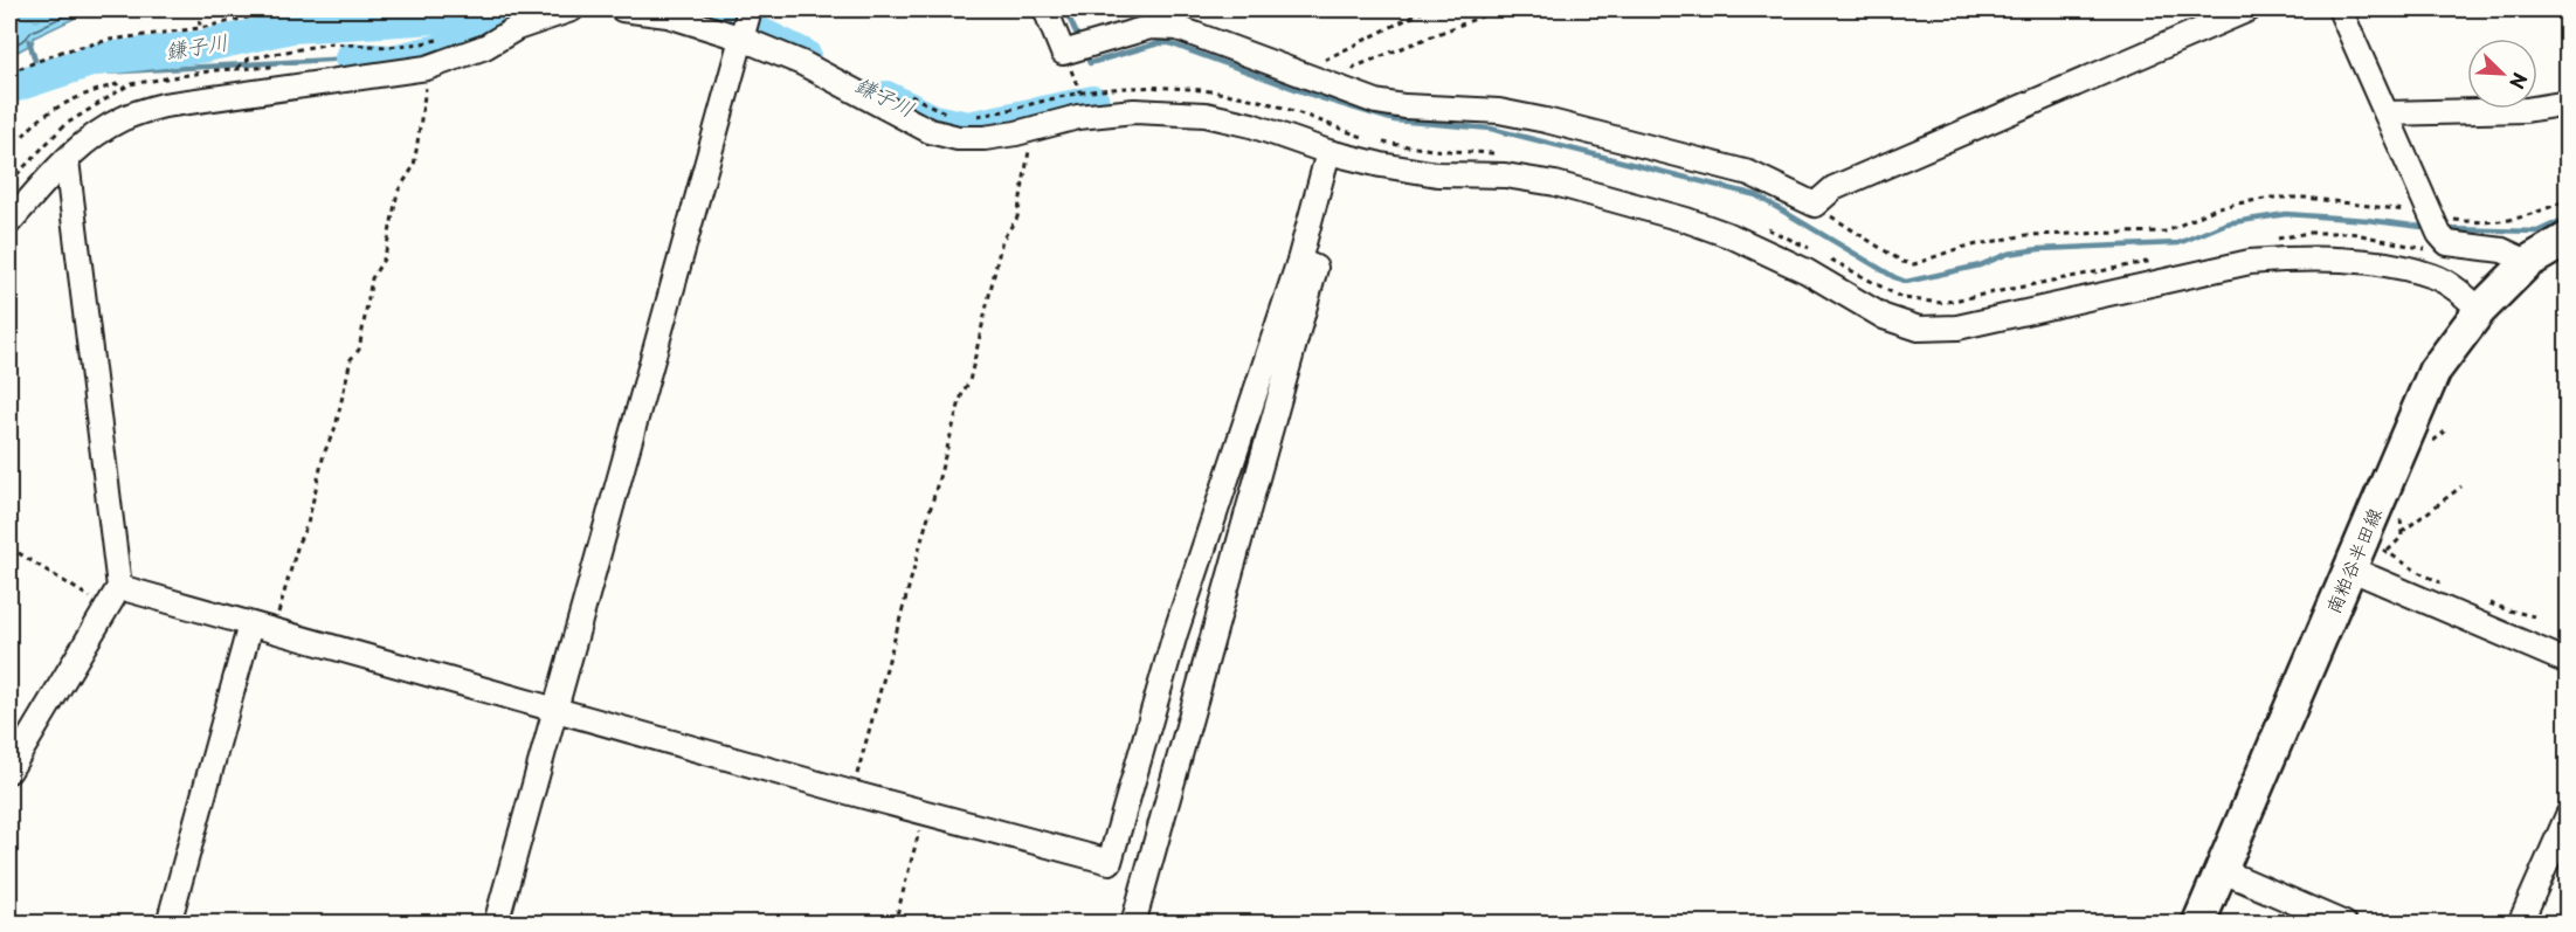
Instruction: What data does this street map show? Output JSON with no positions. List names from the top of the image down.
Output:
{
  "streets": {
    "main road": ["南粕谷半田線"]
  },
  "water": ["鎌子川"],
  "north": "bottom right"
}
